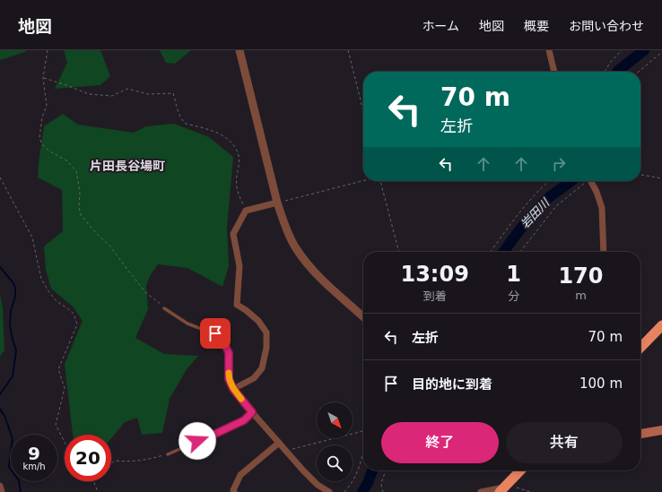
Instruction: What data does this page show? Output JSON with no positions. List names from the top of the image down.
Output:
{
  "districts": ["片田長谷場町"],
  "water": ["岩田川"],
  "north": "bottom right",
  "page": {
    "header": "地図",
    "nav": [
      "ホーム",
      "地図",
      "概要",
      "お問い合わせ"
    ],
    "turn": ["70 m", "左折"],
    "eta": [
      "13:09",
      "到着",
      "1",
      "分",
      "170",
      "m"
    ],
    "list": [
      {
        "name": "左折",
        "value": "70 m"
      },
      {
        "name": "目的地に到着",
        "value": "100 m"
      }
    ],
    "buttons": ["終了", "共有"],
    "speed": "9 km/h",
    "limit": "20"
  }
}
